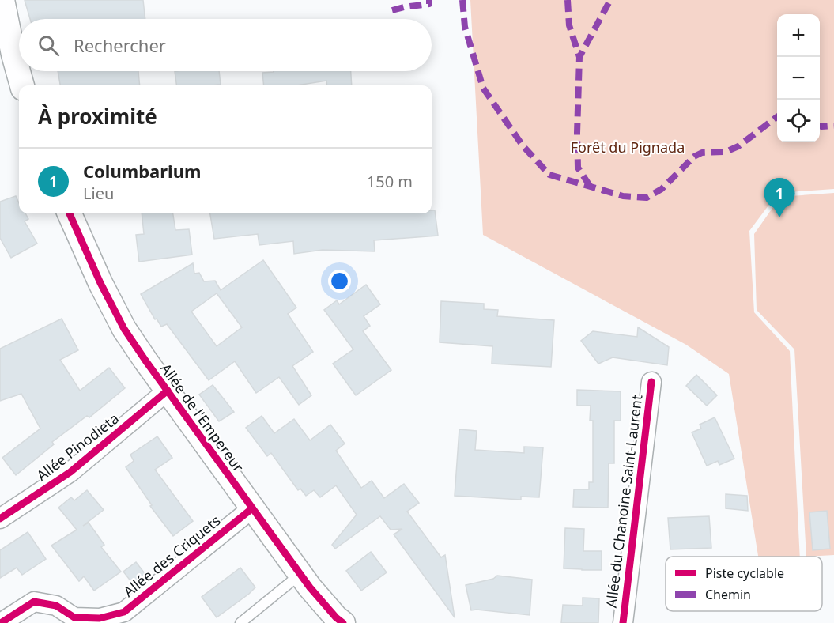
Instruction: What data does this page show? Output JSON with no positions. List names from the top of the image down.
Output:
{
  "streets": {
    "street": [
      "Allée de l'Empereur",
      "Allée Pinodieta",
      "Allée du Chanoine Saint-Laurent",
      "Allée des Criquets"
    ]
  },
  "crossings": [
    ["Allée de l'Empereur", "Allée Pinodieta"],
    ["Allée de l'Empereur", "Allée des Criquets"]
  ],
  "parks": ["Forêt du Pignada"],
  "legend": ["Piste cyclable", "Chemin"],
  "page": {
    "map_buttons": ["+", "−"],
    "search": "Rechercher",
    "heading": "À proximité",
    "list": [
      {
        "mark": "1",
        "name": "Columbarium",
        "note": "Lieu",
        "value": "150 m"
      }
    ],
    "pins": "1"
  }
}
